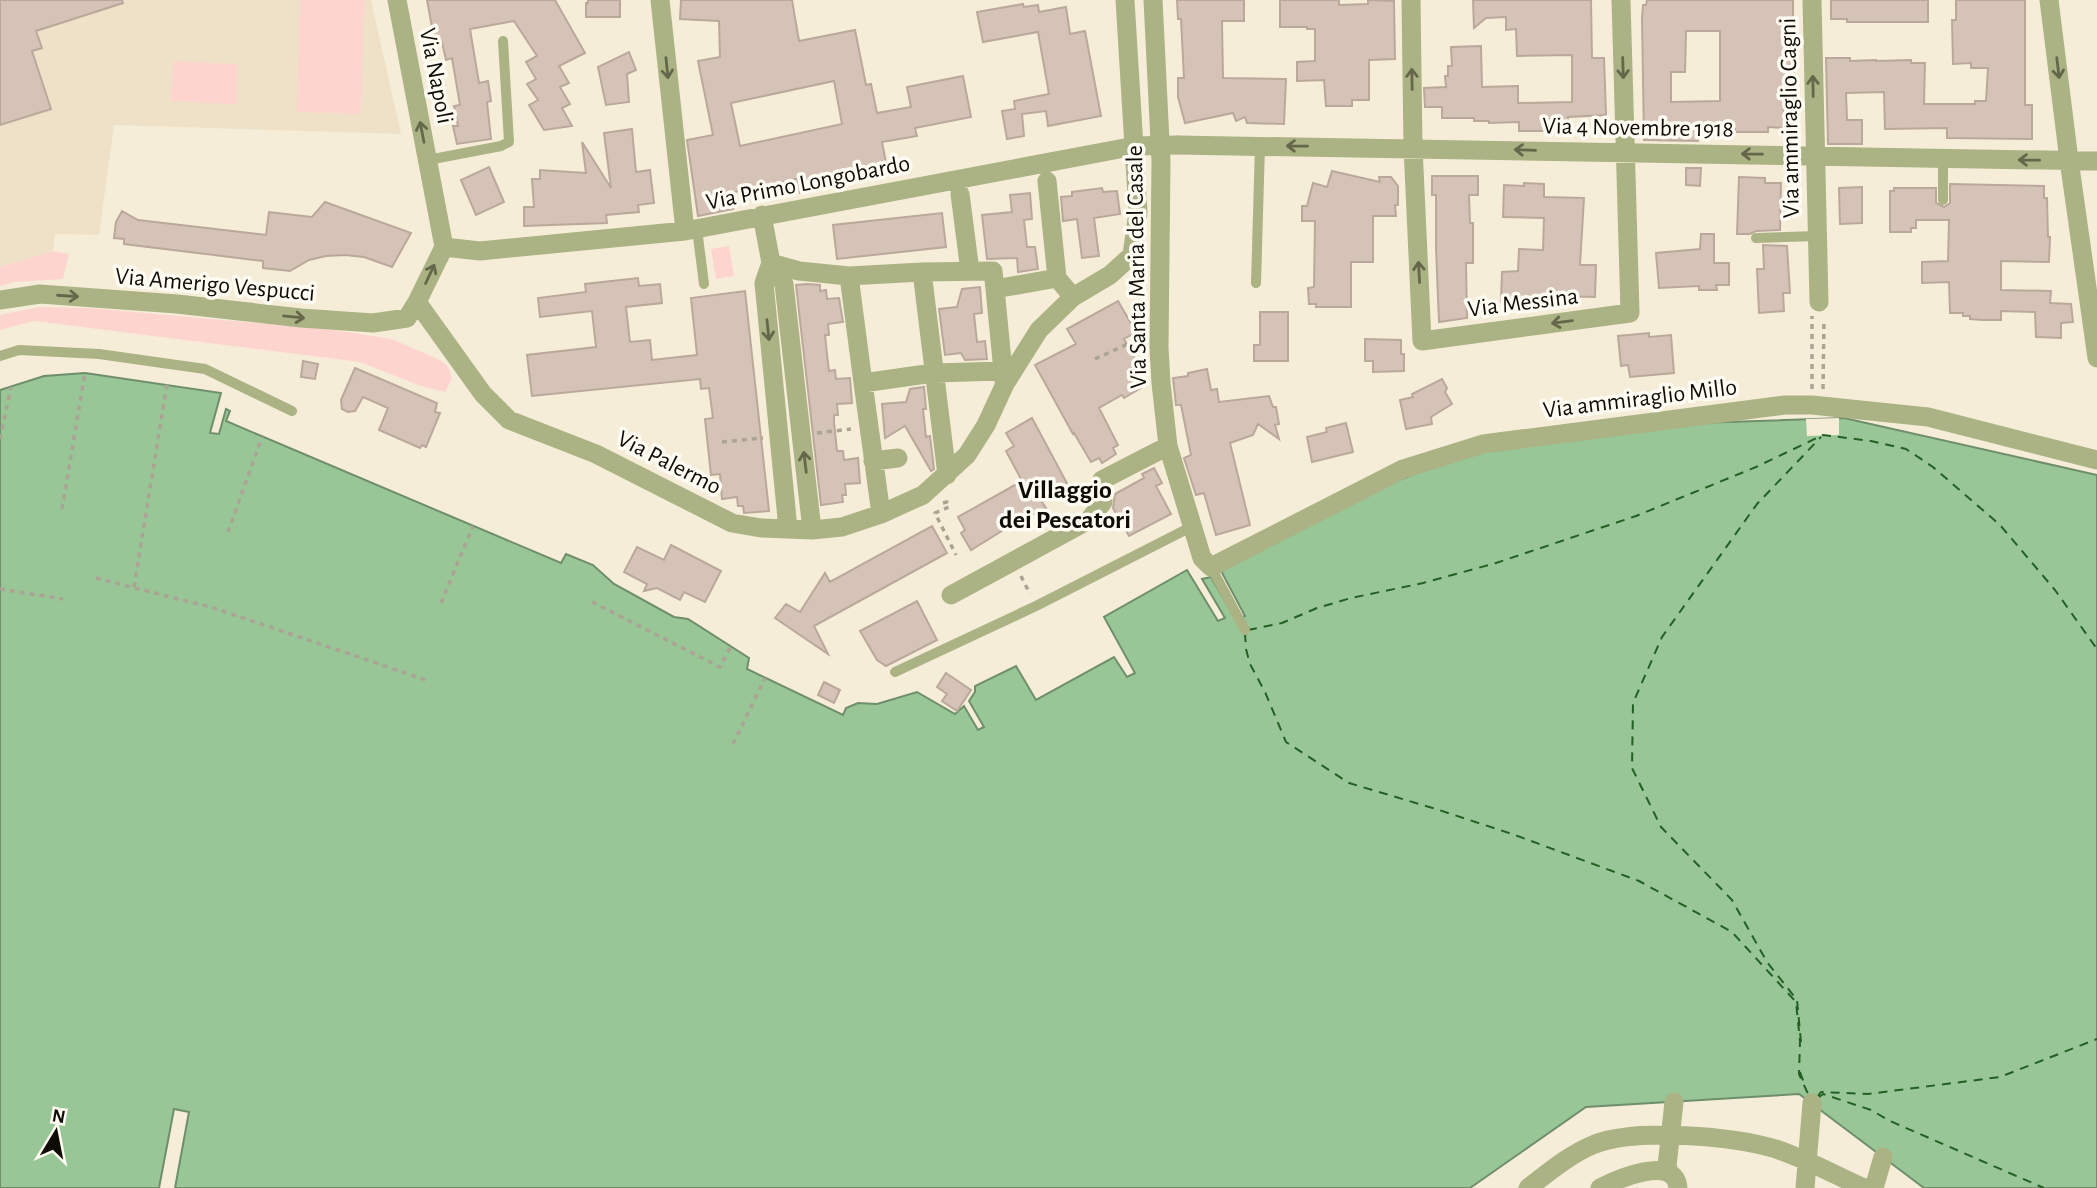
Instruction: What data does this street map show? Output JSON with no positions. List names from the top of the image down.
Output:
{
  "streets": {
    "street": [
      "Via Napoli",
      "Via ammiraglio Cagni",
      "Via 4 Novembre 1918",
      "Via Primo Longobardo",
      "Via Santa Maria del Casale",
      "Via Amerigo Vespucci",
      "Via Messina",
      "Via ammiraglio Millo",
      "Via Palermo"
    ]
  },
  "crossings": [
    ["Via Napoli", "Via Primo Longobardo"],
    ["Via ammiraglio Cagni", "Via 4 Novembre 1918"],
    ["Via 4 Novembre 1918", "Via Primo Longobardo"],
    ["Via 4 Novembre 1918", "Via Messina"],
    ["Via Primo Longobardo", "Via Palermo"],
    ["Via Santa Maria del Casale", "Via ammiraglio Millo"],
    ["Via Amerigo Vespucci", "Via Palermo"]
  ],
  "one_way": [
    "Via Napoli",
    "Via ammiraglio Cagni",
    "Via 4 Novembre 1918",
    "Via Amerigo Vespucci"
  ],
  "districts": ["Villaggio dei Pescatori"],
  "north": "top"
}
